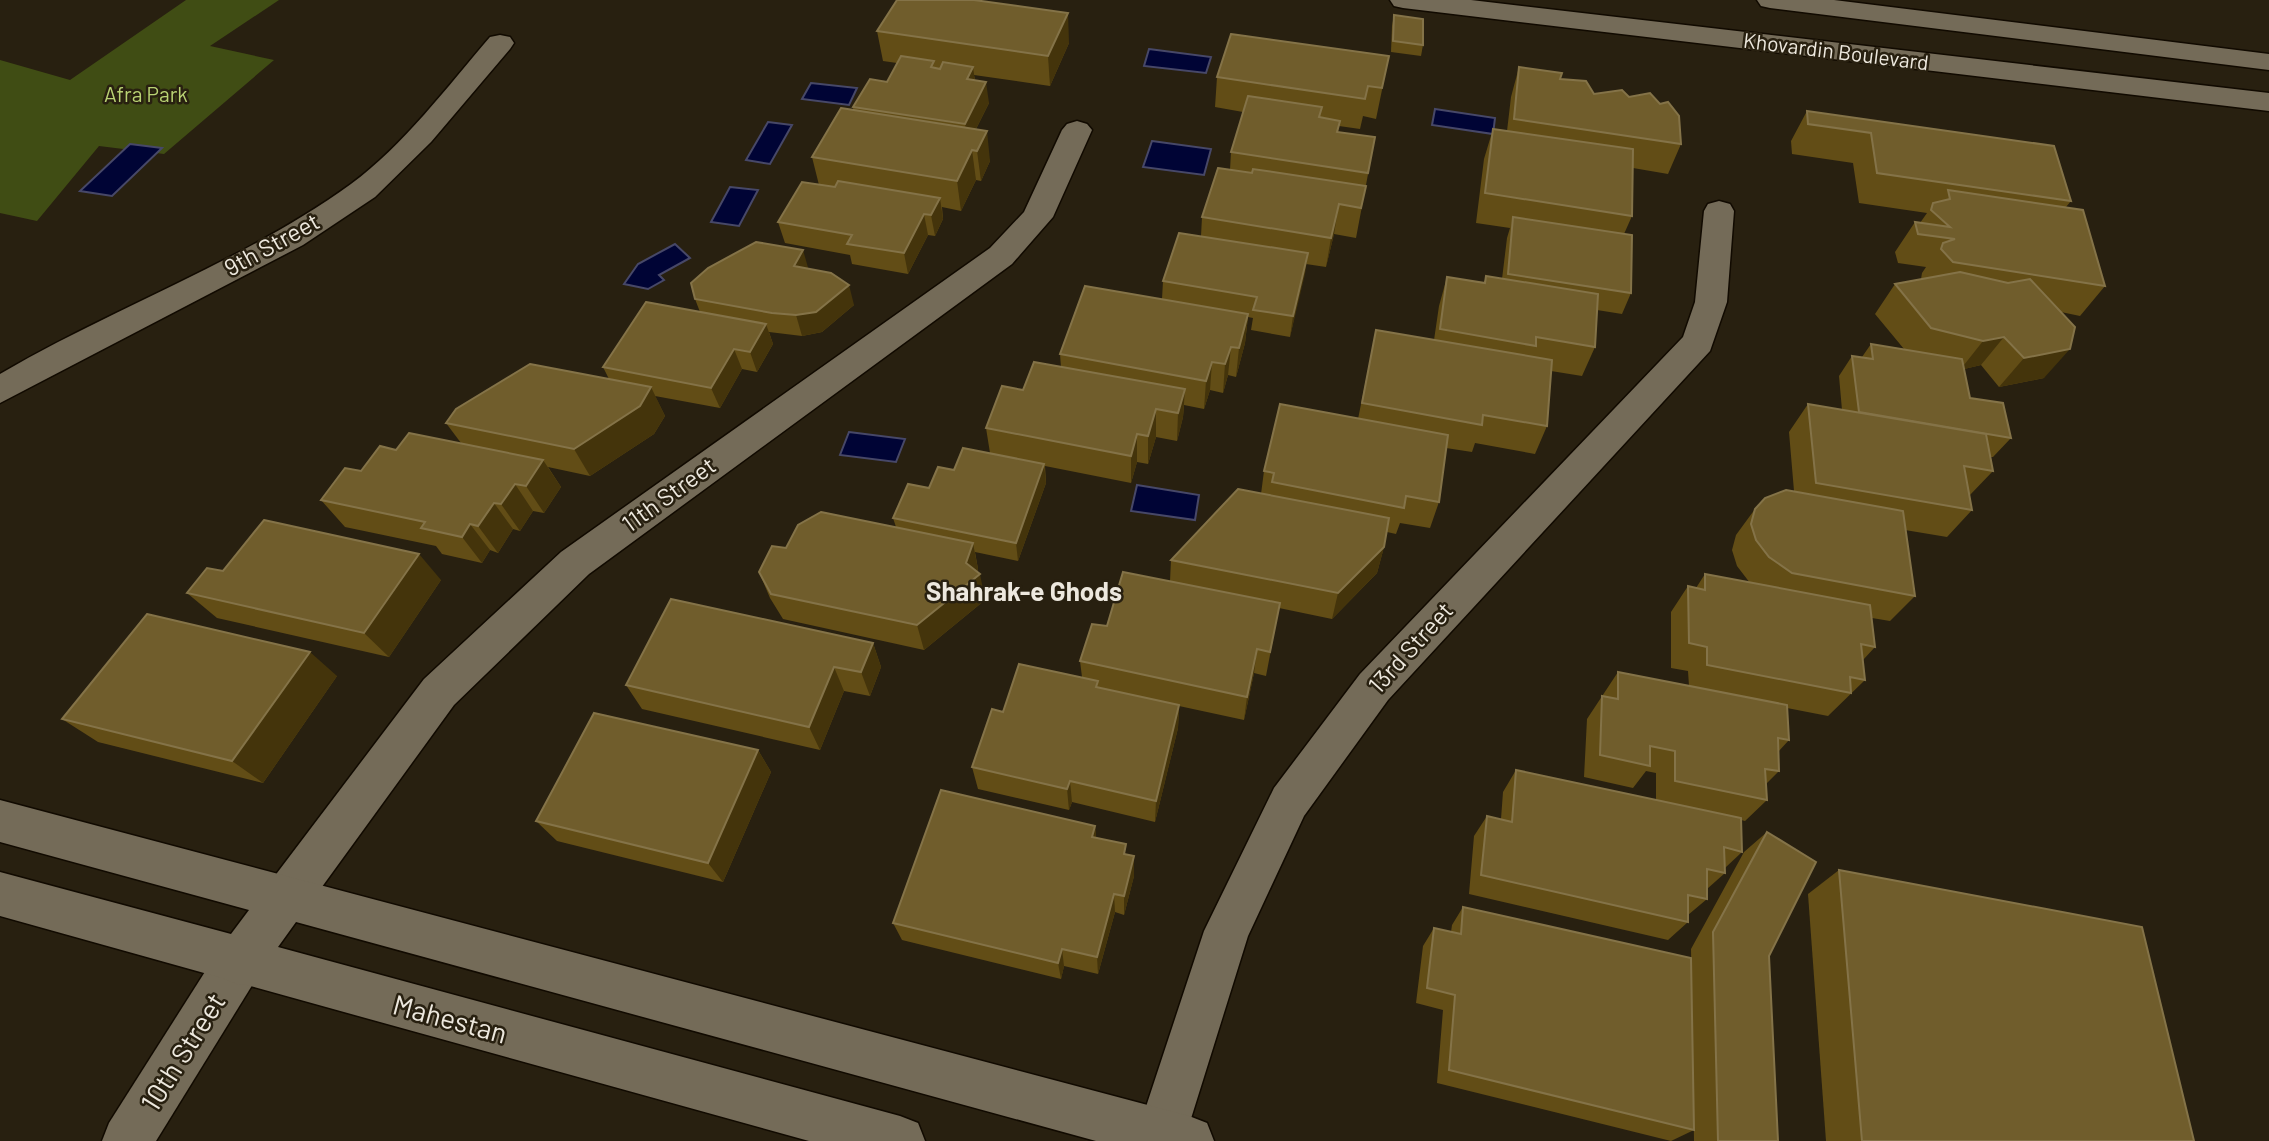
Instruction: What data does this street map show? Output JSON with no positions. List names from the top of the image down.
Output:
{
  "streets": {
    "street": [
      "Khovardin Boulevard",
      "9th Street",
      "11th Street",
      "13rd Street",
      "Mahestan",
      "10th Street"
    ]
  },
  "crossings": [
    ["11th Street", "Mahestan"],
    ["11th Street", "10th Street"],
    ["Mahestan", "10th Street"]
  ],
  "districts": ["Shahrak-e Ghods"],
  "parks": ["Afra Park"]
}
